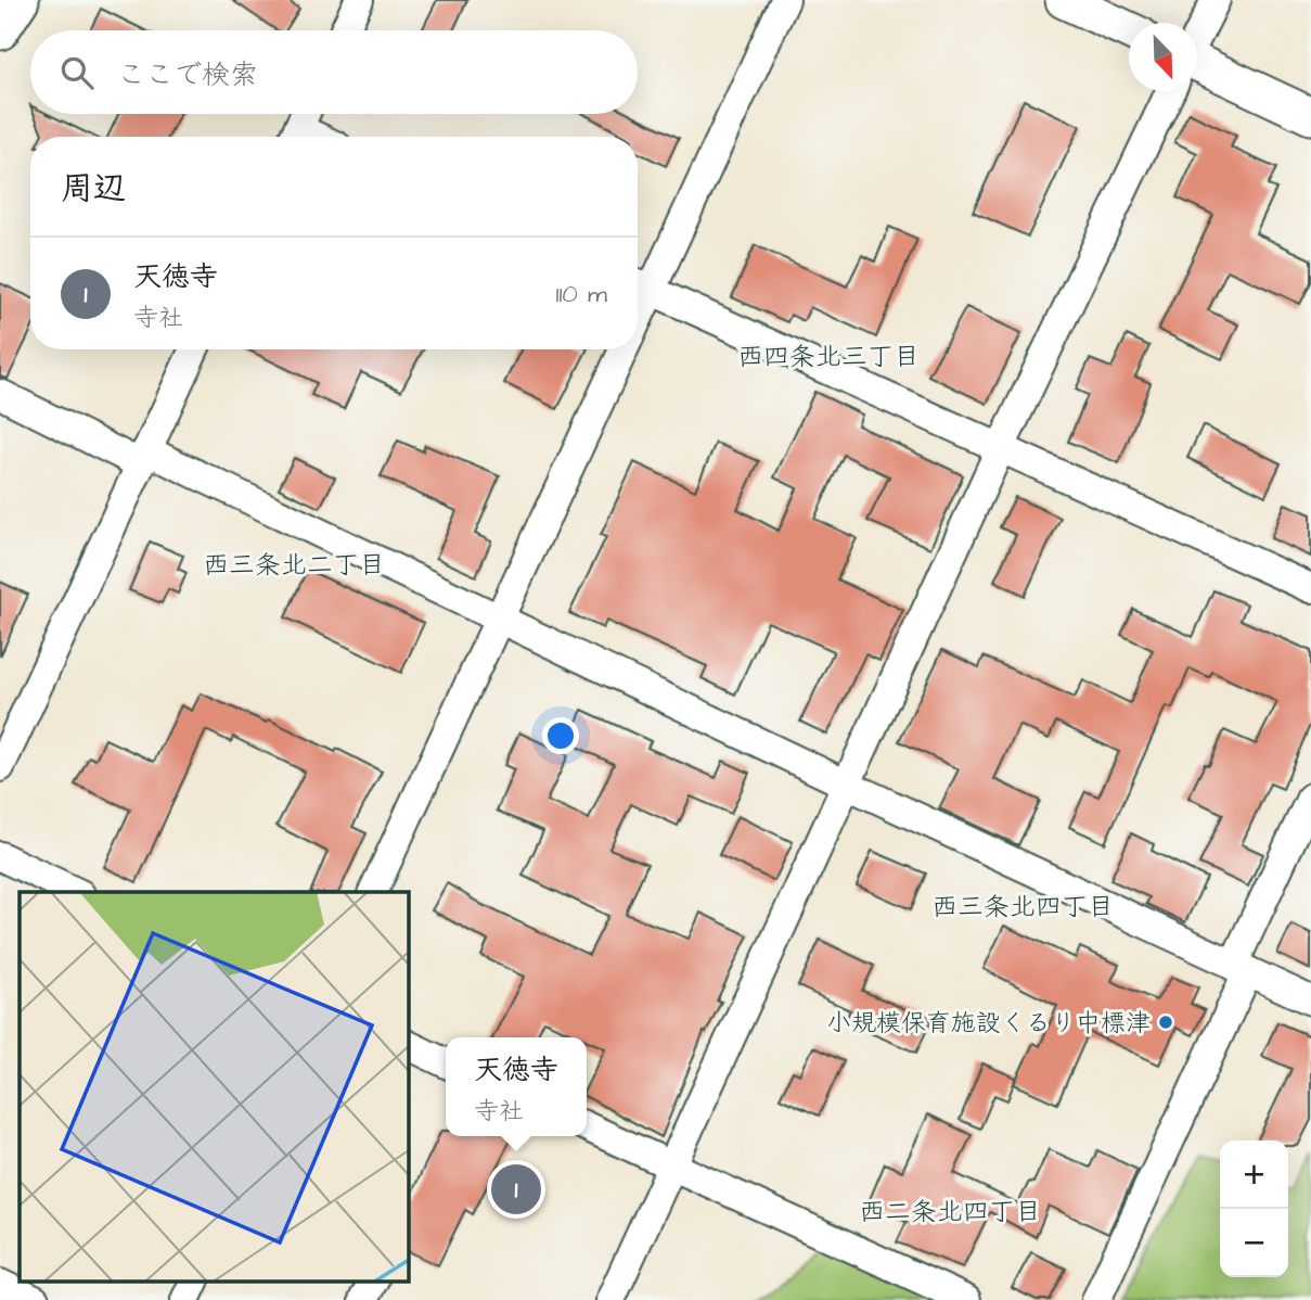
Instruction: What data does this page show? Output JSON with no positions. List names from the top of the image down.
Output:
{
  "districts": [
    "西四条北三丁目",
    "西三条北二丁目",
    "西三条北四丁目",
    "西二条北四丁目"
  ],
  "places": ["小規模保育施設くるり中標津"],
  "north": "bottom right",
  "page": {
    "search": "ここで検索",
    "heading": "周辺",
    "list": [
      {
        "mark": "1",
        "name": "天徳寺",
        "note": "寺社",
        "value": "110 m"
      }
    ],
    "popup": ["天徳寺", "寺社"],
    "map_buttons": ["+", "−"],
    "pins": "1"
  }
}
